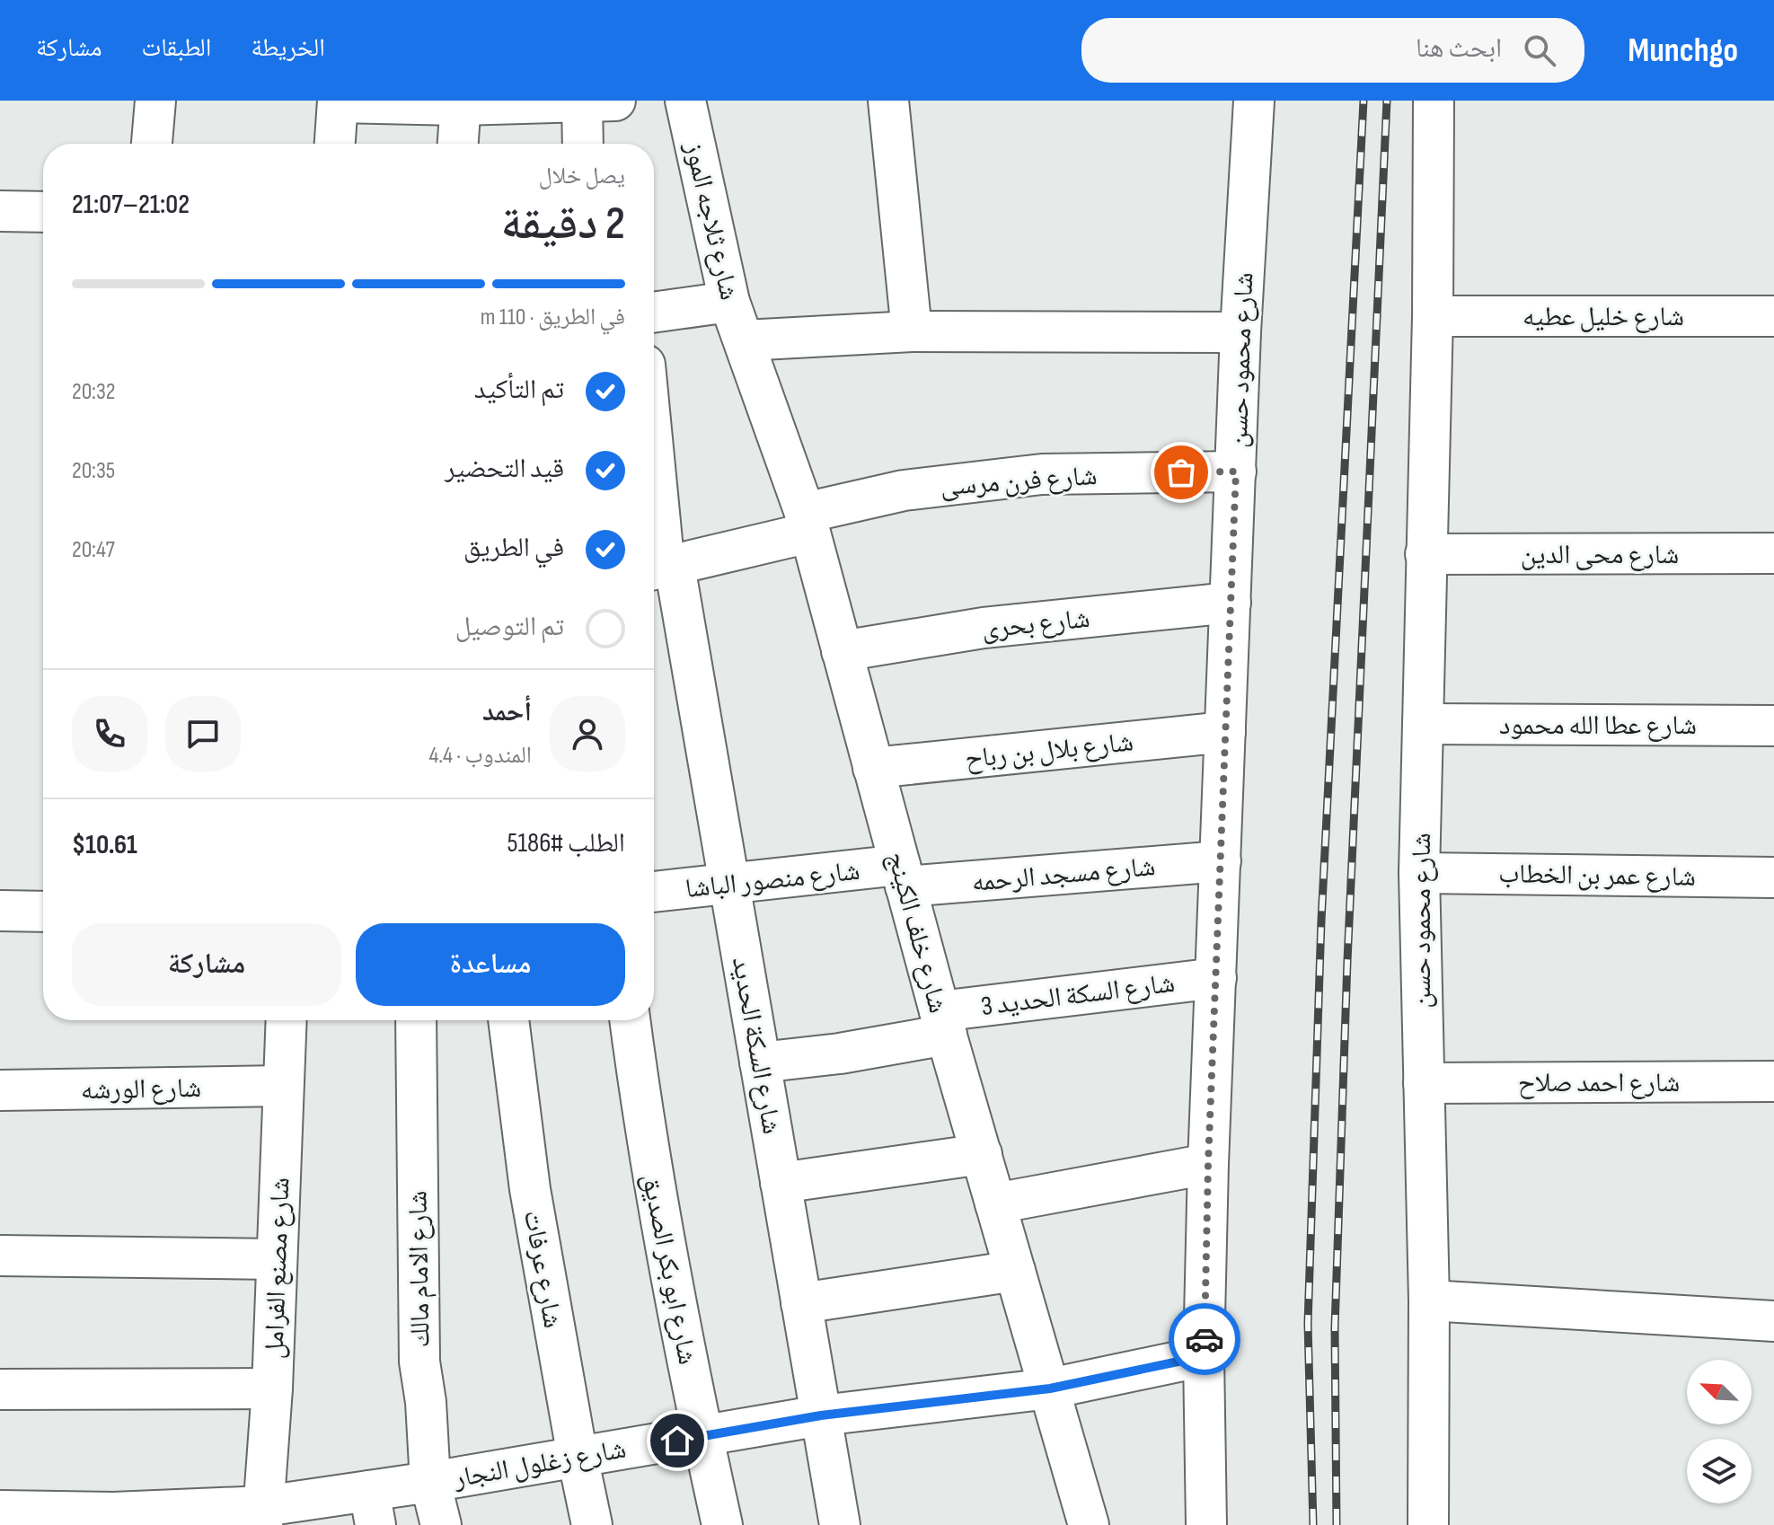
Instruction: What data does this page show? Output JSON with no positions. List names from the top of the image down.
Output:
{
  "streets": {
    "street": [
      "شارع ثلاجه الموز",
      "شارع خليل عطيه",
      "شارع محمود حسن",
      "شارع فرن مرسى",
      "شارع محى الدين",
      "شارع بحرى",
      "شارع عطا الله محمود",
      "شارع بلال بن رباح",
      "شارع مسجد الرحمه",
      "شارع عمر بن الخطاب",
      "شارع منصور الباشا",
      "شارع خلف الكينج",
      "شارع السكة الحديد 3",
      "شارع السكة الحديد",
      "شارع احمد صلاح",
      "شارع الورشه",
      "شارع مصنع الفرامل",
      "شارع الامام مالك",
      "شارع عرفات",
      "شارع ابو بكر الصديق",
      "شارع زغلول النجار"
    ]
  },
  "crossings": [
    ["شارع ثلاجه الموز", "شارع خلف الكينج"],
    ["شارع خليل عطيه", "شارع محمود حسن"],
    ["شارع محمود حسن", "شارع فرن مرسى"],
    ["شارع محمود حسن", "شارع محى الدين"],
    ["شارع محمود حسن", "شارع بحرى"],
    ["شارع محمود حسن", "شارع عطا الله محمود"],
    ["شارع محمود حسن", "شارع بلال بن رباح"],
    ["شارع محمود حسن", "شارع مسجد الرحمه"],
    ["شارع محمود حسن", "شارع عمر بن الخطاب"],
    ["شارع محمود حسن", "شارع السكة الحديد 3"],
    ["شارع محمود حسن", "شارع احمد صلاح"],
    ["شارع محمود حسن", "شارع زغلول النجار"],
    ["شارع فرن مرسى", "شارع خلف الكينج"],
    ["شارع فرن مرسى", "شارع السكة الحديد"],
    ["شارع بحرى", "شارع خلف الكينج"],
    ["شارع بلال بن رباح", "شارع خلف الكينج"],
    ["شارع مسجد الرحمه", "شارع منصور الباشا"],
    ["شارع مسجد الرحمه", "شارع خلف الكينج"],
    ["شارع منصور الباشا", "شارع خلف الكينج"],
    ["شارع منصور الباشا", "شارع السكة الحديد"],
    ["شارع خلف الكينج", "شارع السكة الحديد 3"],
    ["شارع خلف الكينج", "شارع زغلول النجار"],
    ["شارع السكة الحديد 3", "شارع السكة الحديد"],
    ["شارع السكة الحديد", "شارع زغلول النجار"],
    ["شارع الورشه", "شارع مصنع الفرامل"],
    ["شارع مصنع الفرامل", "شارع زغلول النجار"],
    ["شارع الامام مالك", "شارع زغلول النجار"],
    ["شارع عرفات", "شارع زغلول النجار"],
    ["شارع ابو بكر الصديق", "شارع زغلول النجار"]
  ],
  "north": "top left",
  "page": {
    "header": "Munchgo",
    "search": "ابحث هنا",
    "nav": ["الخريطة", "الطبقات", "مشاركة"],
    "heading": ["2 دقيقة", "يصل خلال", "21:02–21:07"],
    "panel": [
      "أحمد",
      "المندوب · 4.4",
      "الطلب #5186",
      "$10.61"
    ],
    "bar": "في الطريق · 110 m",
    "list": [
      ["تم التأكيد", "20:32"],
      ["قيد التحضير", "20:35"],
      ["في الطريق", "20:47"],
      "تم التوصيل"
    ],
    "buttons": ["مساعدة", "مشاركة"]
  }
}
